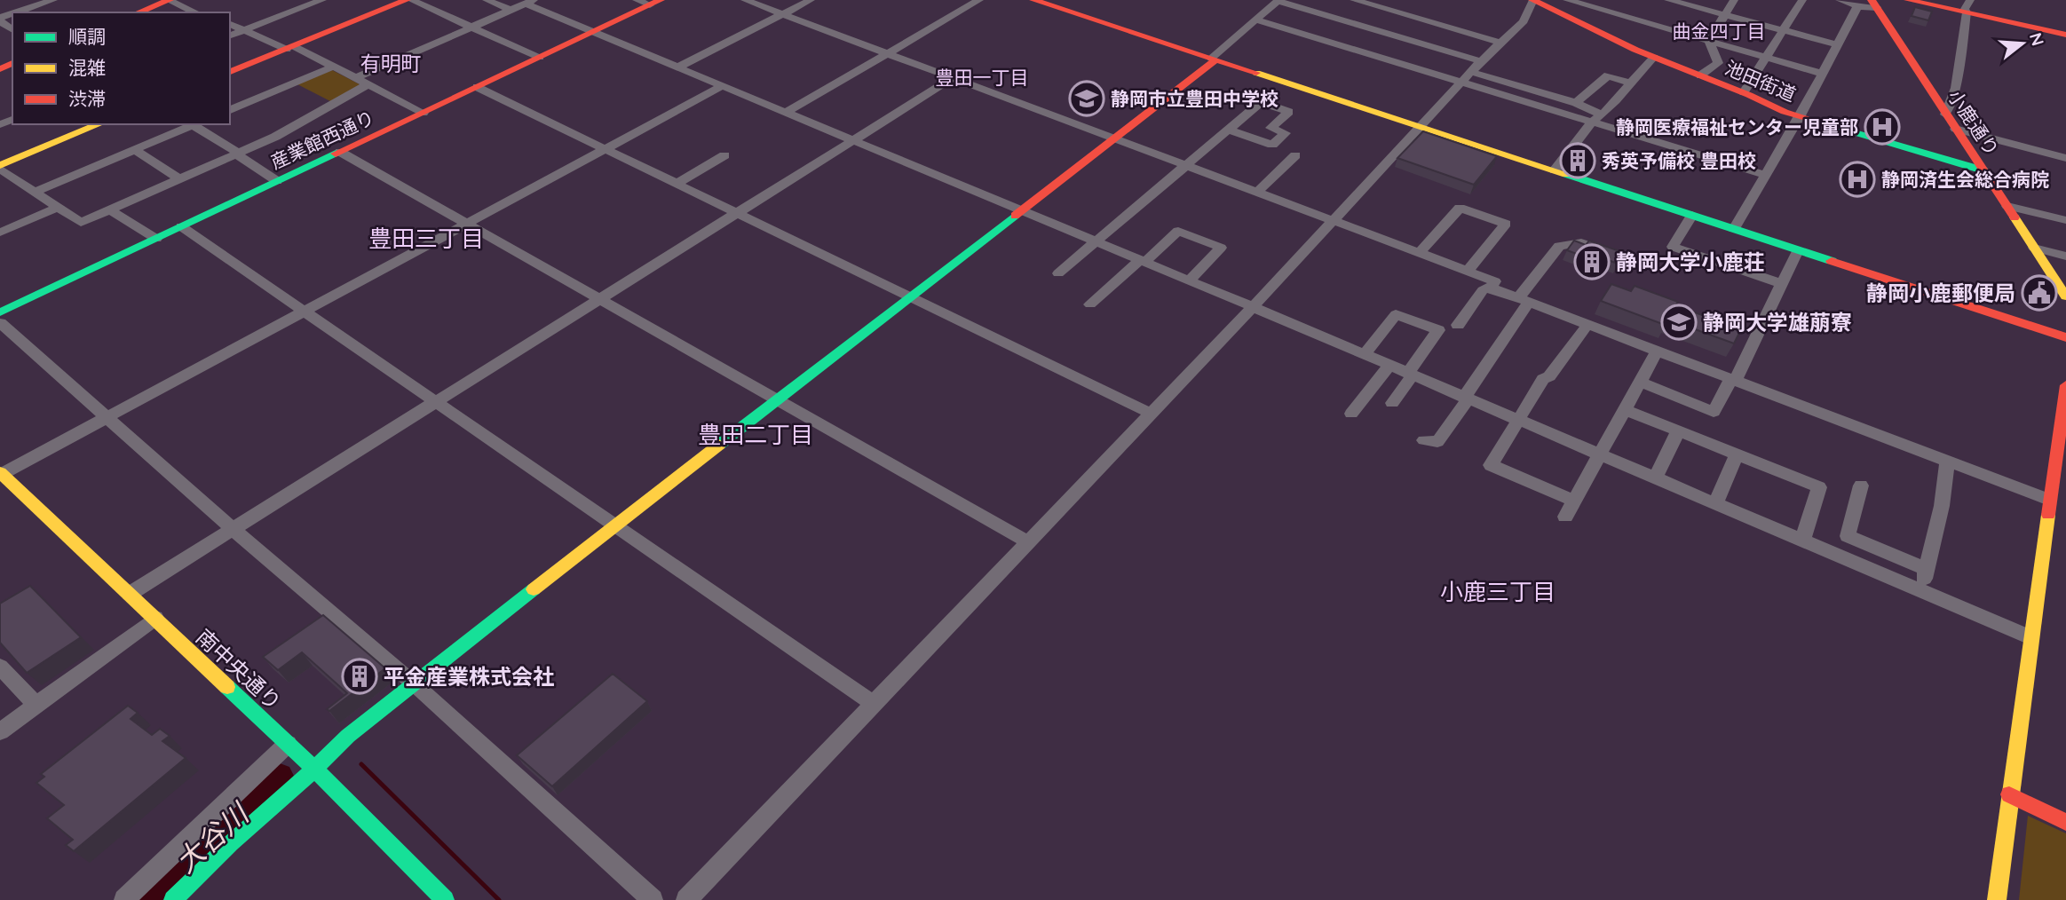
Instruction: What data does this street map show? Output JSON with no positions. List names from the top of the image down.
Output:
{
  "streets": {
    "street": [
      "池田街道",
      "小鹿通り",
      "産業館西通り",
      "南中央通り"
    ]
  },
  "crossings": [
    ["池田街道", "小鹿通り"]
  ],
  "districts": [
    "曲金四丁目",
    "有明町",
    "豊田一丁目",
    "豊田三丁目",
    "豊田二丁目",
    "小鹿三丁目"
  ],
  "water": ["大谷川"],
  "places": {
    "school or university": ["静岡市立豊田中学校", "静岡大学雄萠寮"],
    "hospital": ["静岡医療福祉センター児童部", "静岡済生会総合病院"],
    "building": ["秀英予備校 豊田校", "静岡大学小鹿荘", "平金産業株式会社"],
    "public building": ["静岡小鹿郵便局"]
  },
  "legend": ["順調", "混雑", "渋滞"],
  "north": "right"
}
